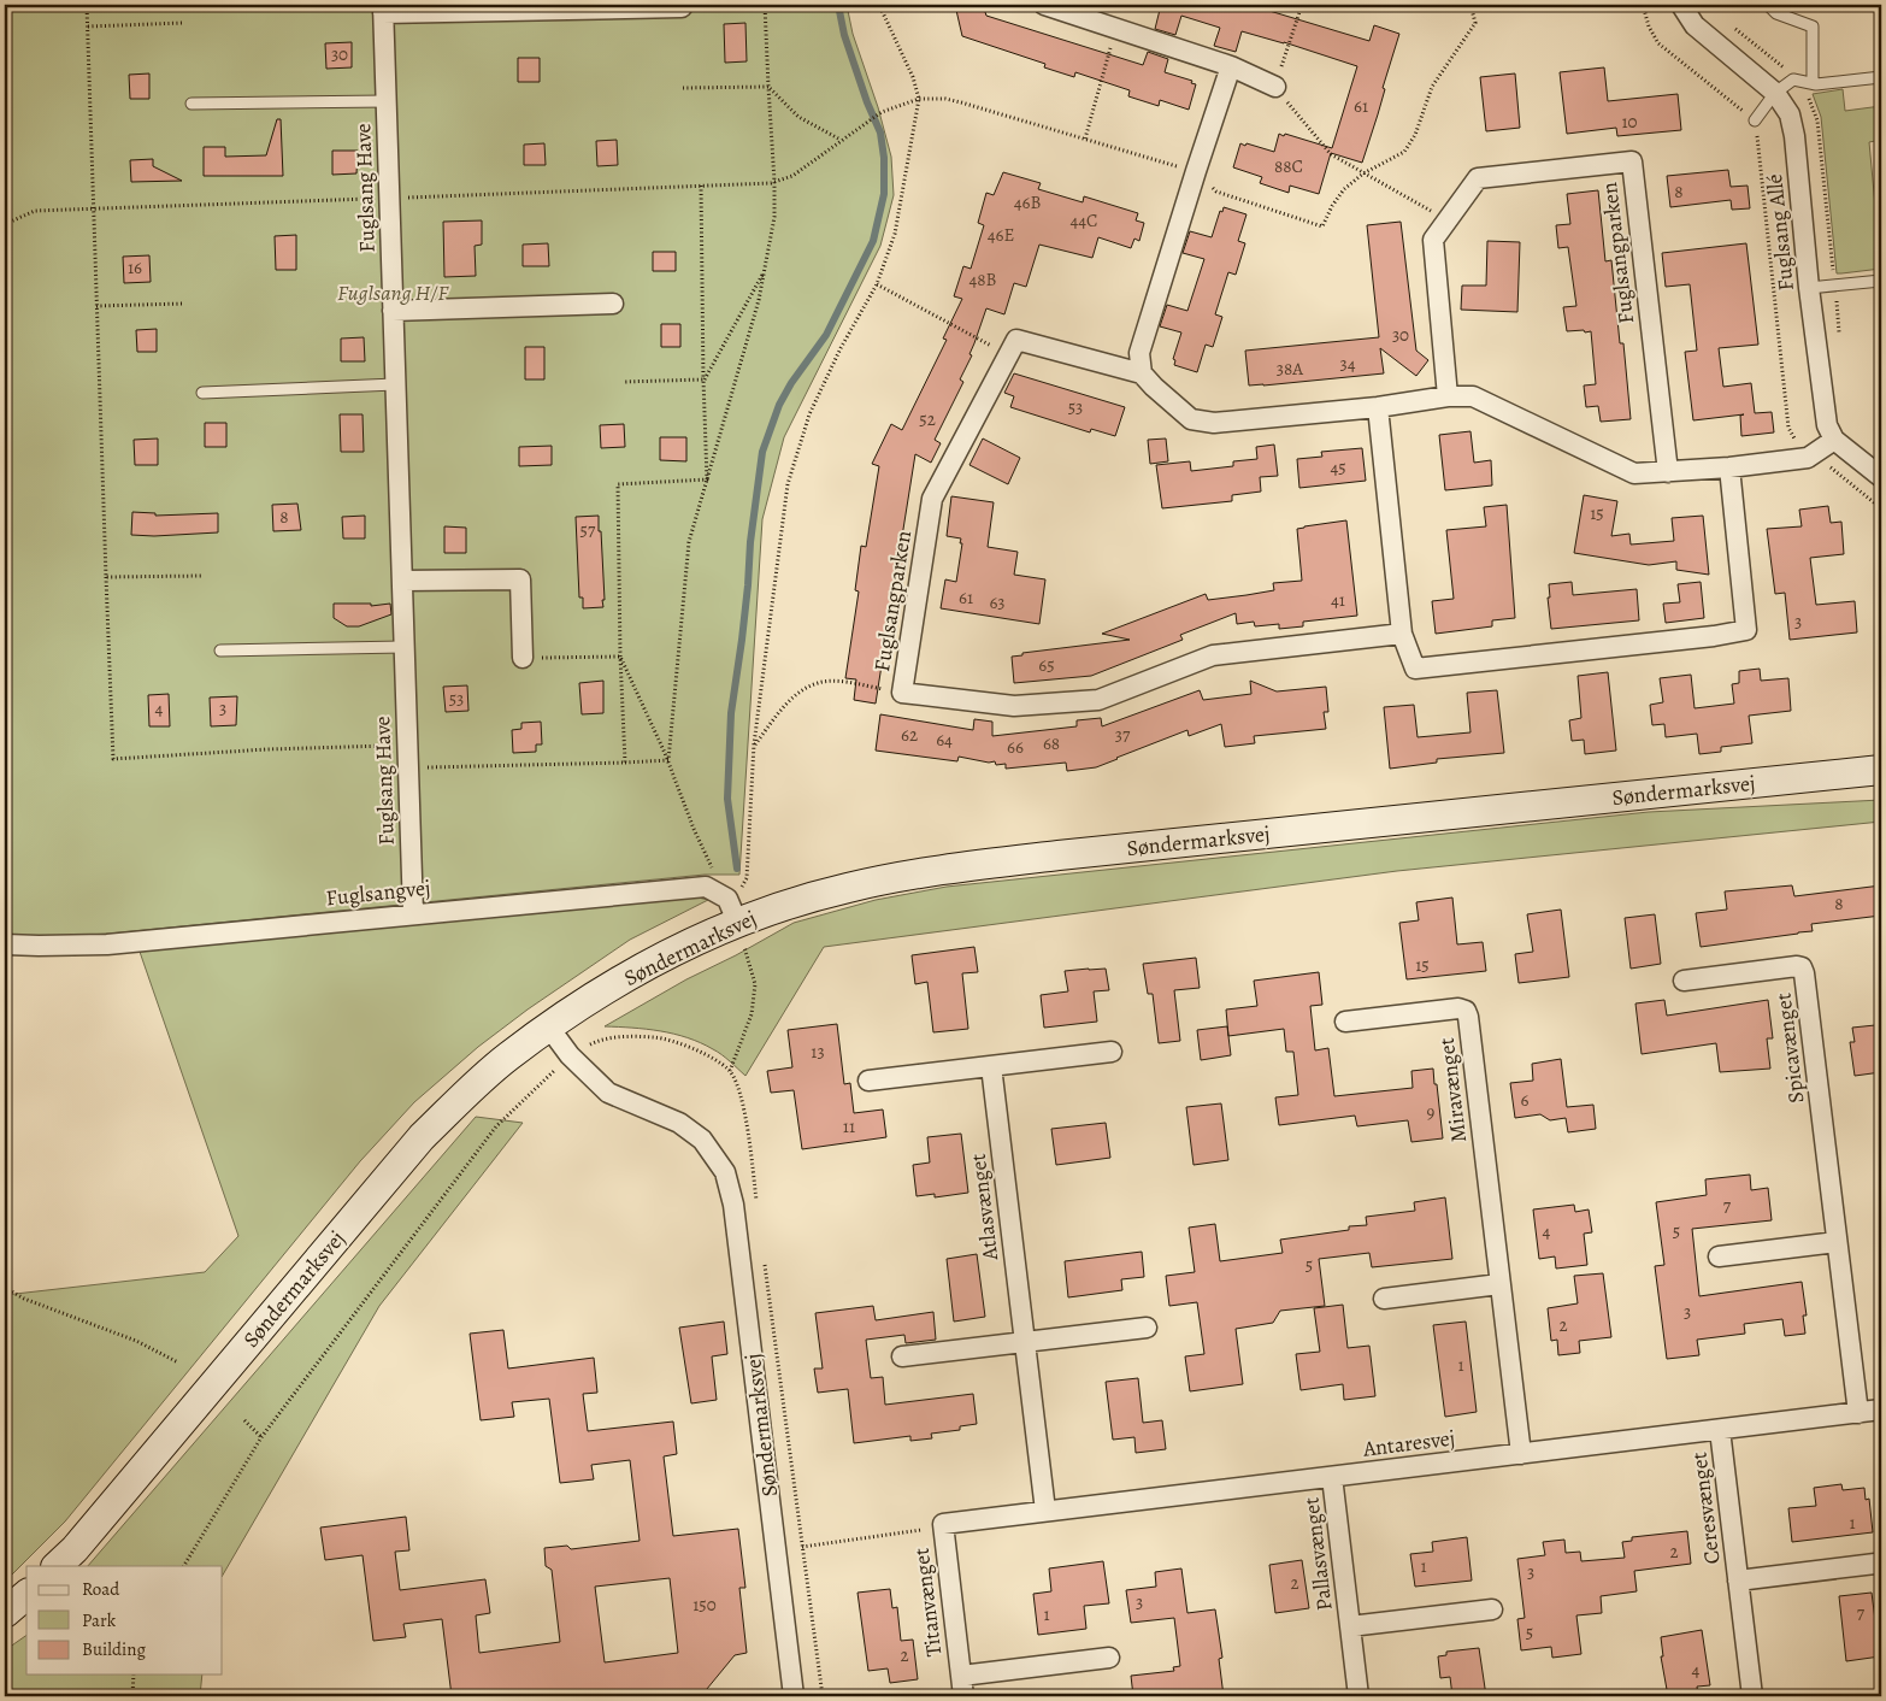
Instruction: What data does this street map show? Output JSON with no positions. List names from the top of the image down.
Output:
{
  "streets": {
    "street": [
      "Fuglsang Have",
      "Fuglsang Allé",
      "Fuglsangparken",
      "Søndermarksvej",
      "Fuglsangvej",
      "Spicavænget",
      "Miravænget",
      "Atlasvænget",
      "Antaresvej",
      "Ceresvænget",
      "Pallasvænget",
      "Titanvænget"
    ]
  },
  "crossings": [
    ["Fuglsang Have", "Fuglsangvej"],
    ["Søndermarksvej", "Fuglsangvej"],
    ["Spicavænget", "Antaresvej"],
    ["Miravænget", "Antaresvej"],
    ["Atlasvænget", "Antaresvej"],
    ["Antaresvej", "Ceresvænget"],
    ["Antaresvej", "Pallasvænget"],
    ["Antaresvej", "Titanvænget"]
  ],
  "parks": ["Fuglsang H/F"],
  "house_numbers": [
    "30",
    "61",
    "10",
    "88C",
    "8",
    "46B",
    "44C",
    "46E",
    "16",
    "48B",
    "30",
    "34",
    "38A",
    "53",
    "52",
    "45",
    "15",
    "8",
    "57",
    "61",
    "41",
    "63",
    "3",
    "65",
    "53",
    "4",
    "3",
    "62",
    "37",
    "64",
    "68",
    "66",
    "8",
    "15",
    "13",
    "6",
    "9",
    "11",
    "7",
    "4",
    "5",
    "5",
    "3",
    "2",
    "1",
    "1",
    "2",
    "1",
    "3",
    "2",
    "3",
    "150",
    "7",
    "1",
    "5",
    "2",
    "4"
  ],
  "legend": ["Road", "Park", "Building"]
}
